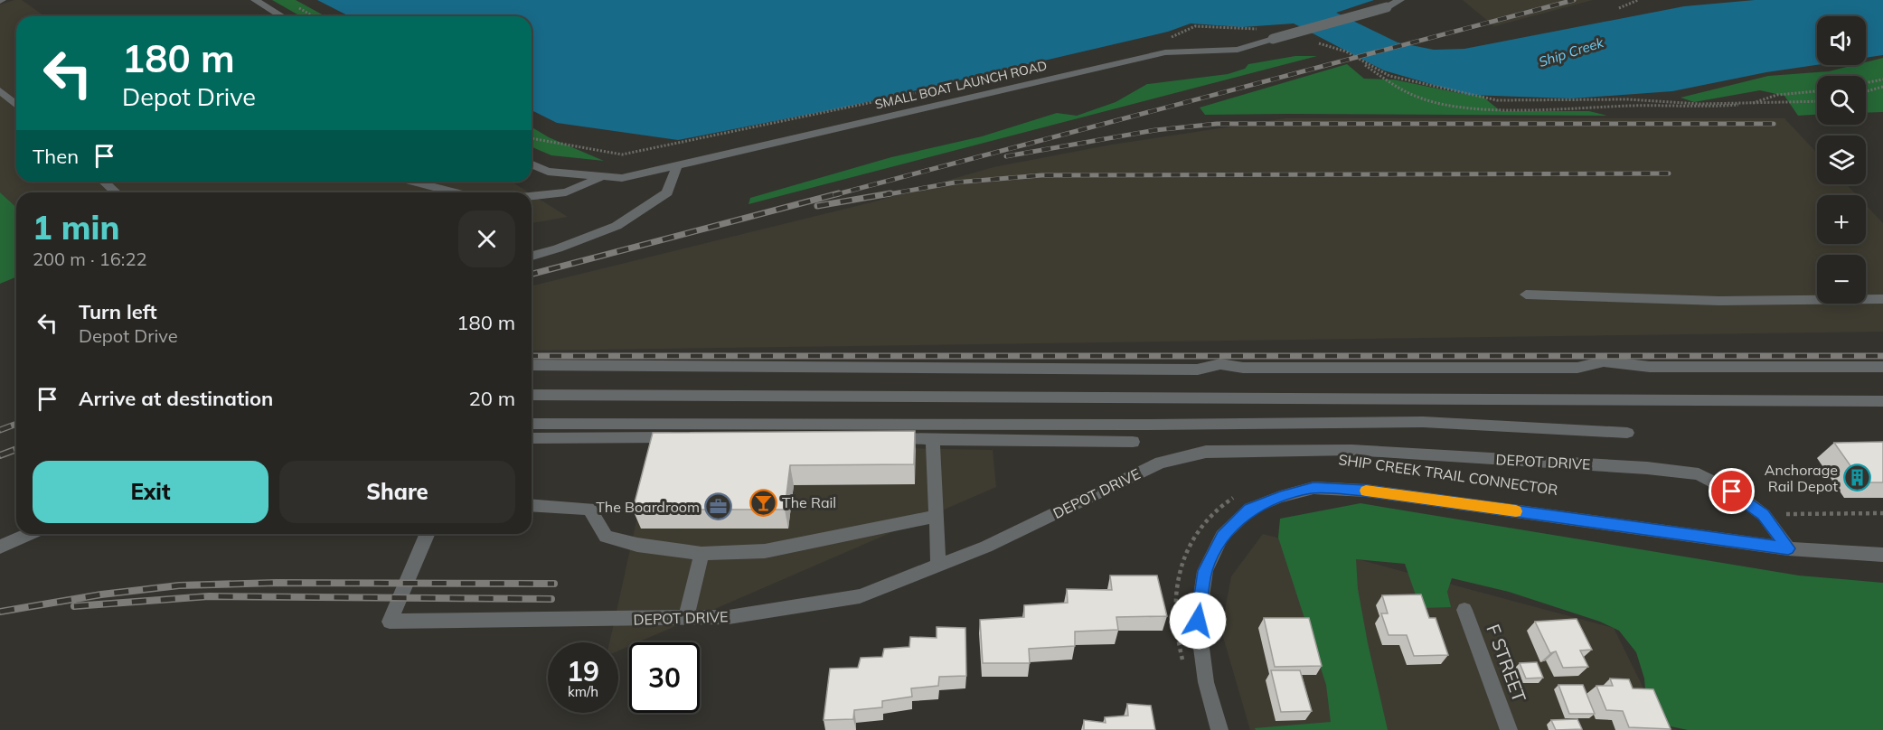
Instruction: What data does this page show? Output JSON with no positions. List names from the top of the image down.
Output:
{
  "streets": {
    "street": ["SMALL BOAT LAUNCH ROAD", "DEPOT DRIVE", "F STREET"]
  },
  "water": ["Ship Creek"],
  "places": {
    "building": ["Anchorage Rail Depot"],
    "bar": ["The Rail"],
    "office": ["The Boardroom"]
  },
  "page": {
    "map_buttons": ["+", "−"],
    "turn": ["180 m", "Depot Drive"],
    "then": "Then",
    "heading": ["1 min", "200 m · 16:22"],
    "list": [
      {
        "name": "Turn left",
        "note": "Depot Drive",
        "value": "180 m"
      },
      {
        "name": "Arrive at destination",
        "value": "20 m"
      }
    ],
    "buttons": ["Exit", "Share"],
    "speed": "19 km/h",
    "limit": "30"
  }
}
